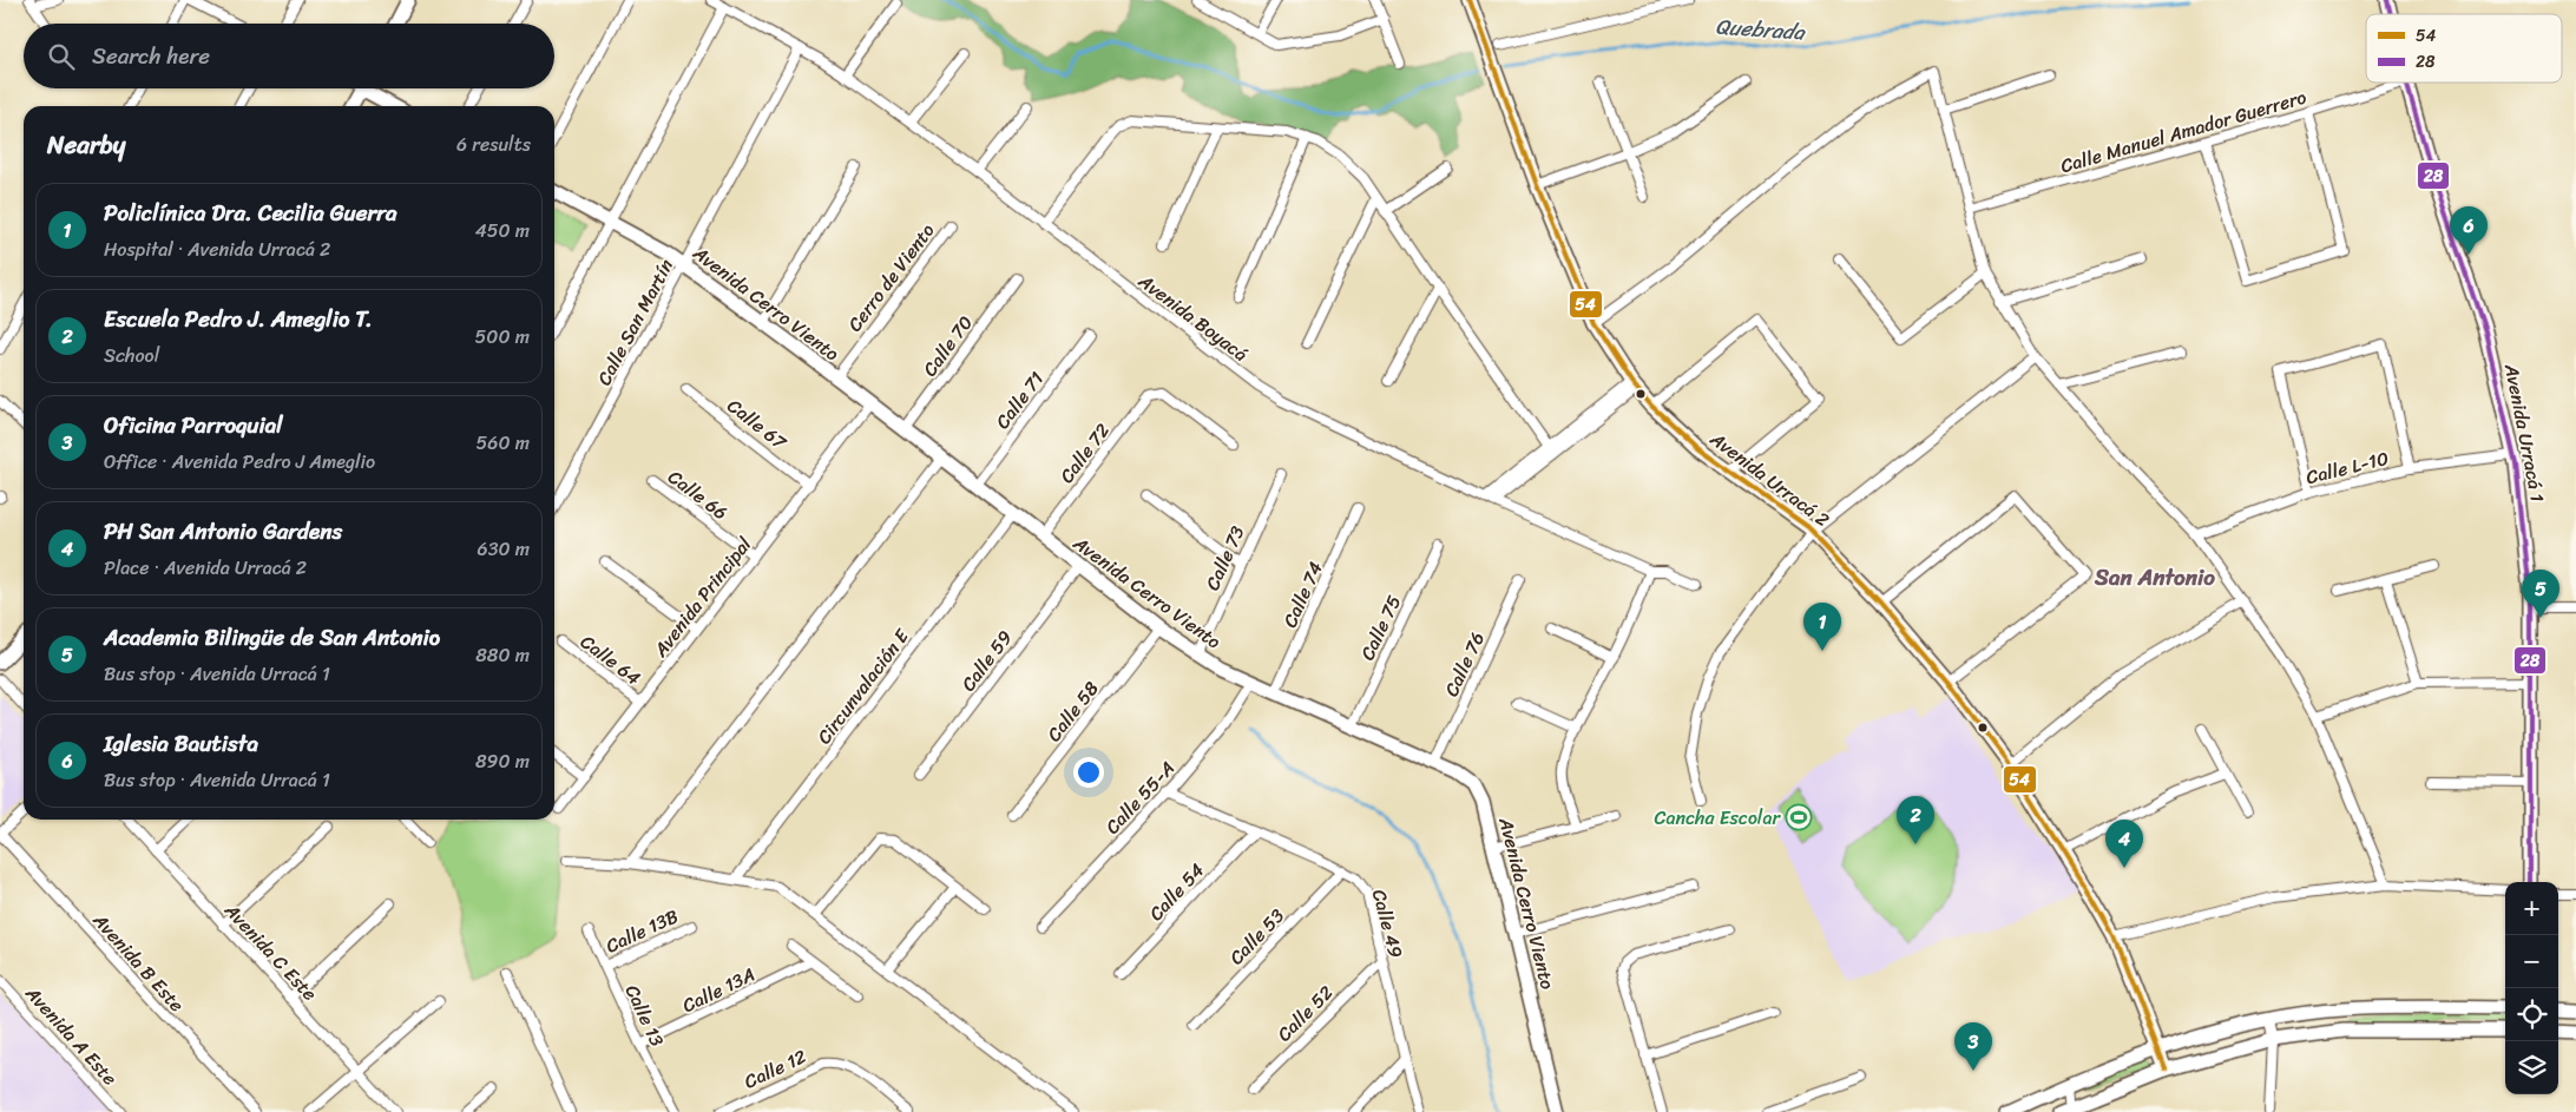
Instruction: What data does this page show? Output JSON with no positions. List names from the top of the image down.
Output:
{
  "streets": {
    "street": [
      "Calle Manuel Amador Guerrero",
      "Cerro de Viento",
      "Avenida Cerro Viento",
      "Avenida Boyacá",
      "Calle San Martín",
      "Calle 70",
      "Calle 71",
      "Calle 67",
      "Avenida Urracá 1",
      "Calle 72",
      "Calle L-10",
      "Avenida Urracá 2",
      "Calle 66",
      "Calle 73",
      "Calle 74",
      "Avenida Principal",
      "Calle 75",
      "Calle 64",
      "Calle 59",
      "Calle 76",
      "Circunvalación E",
      "Calle 58",
      "Calle 55-A",
      "Calle 54",
      "Calle 49",
      "Calle 13B",
      "Calle 53",
      "Avenida C Este",
      "Avenida B Este",
      "Calle 13A",
      "Calle 52",
      "Calle 13",
      "Avenida A Este",
      "Calle 12"
    ]
  },
  "crossings": [
    ["Cerro de Viento", "Avenida Cerro Viento"],
    ["Avenida Cerro Viento", "Calle San Martín"],
    ["Avenida Cerro Viento", "Calle 70"],
    ["Avenida Cerro Viento", "Calle 71"],
    ["Avenida Cerro Viento", "Calle 72"],
    ["Avenida Cerro Viento", "Calle 73"],
    ["Avenida Cerro Viento", "Calle 74"],
    ["Avenida Cerro Viento", "Avenida Principal"],
    ["Avenida Cerro Viento", "Calle 75"],
    ["Avenida Cerro Viento", "Calle 59"],
    ["Avenida Cerro Viento", "Calle 76"],
    ["Avenida Cerro Viento", "Circunvalación E"],
    ["Avenida Cerro Viento", "Calle 58"],
    ["Avenida Cerro Viento", "Calle 55-A"],
    ["Avenida Boyacá", "Calle San Martín"],
    ["Calle 67", "Avenida Principal"],
    ["Avenida Urracá 1", "Calle L-10"],
    ["Calle 66", "Avenida Principal"],
    ["Avenida Principal", "Calle 64"],
    ["Calle 55-A", "Calle 49"],
    ["Calle 54", "Calle 49"],
    ["Calle 49", "Calle 53"],
    ["Calle 49", "Calle 52"],
    ["Calle 13B", "Calle 13"],
    ["Calle 13A", "Calle 13"]
  ],
  "districts": ["San Antonio"],
  "water": ["Quebrada"],
  "places": {
    "sports": ["Cancha Escolar"]
  },
  "lines": ["transit line 54", "transit line 28"],
  "legend": ["54", "28"],
  "page": {
    "search": "Search here",
    "heading": ["Nearby", "6 results"],
    "list": [
      {
        "mark": "1",
        "name": "Policlínica Dra. Cecilia Guerra",
        "note": "Hospital · Avenida Urracá 2",
        "value": "450 m"
      },
      {
        "mark": "2",
        "name": "Escuela Pedro J. Ameglio T.",
        "note": "School",
        "value": "500 m"
      },
      {
        "mark": "3",
        "name": "Oficina Parroquial",
        "note": "Office · Avenida Pedro J Ameglio",
        "value": "560 m"
      },
      {
        "mark": "4",
        "name": "PH San Antonio Gardens",
        "note": "Place · Avenida Urracá 2",
        "value": "630 m"
      },
      {
        "mark": "5",
        "name": "Academia Bilingüe de San Antonio",
        "note": "Bus stop · Avenida Urracá 1",
        "value": "880 m"
      },
      {
        "mark": "6",
        "name": "Iglesia Bautista",
        "note": "Bus stop · Avenida Urracá 1",
        "value": "890 m"
      }
    ],
    "pins": [
      "6",
      "5",
      "1",
      "2",
      "4",
      "3"
    ],
    "map_buttons": ["+", "−"]
  }
}
